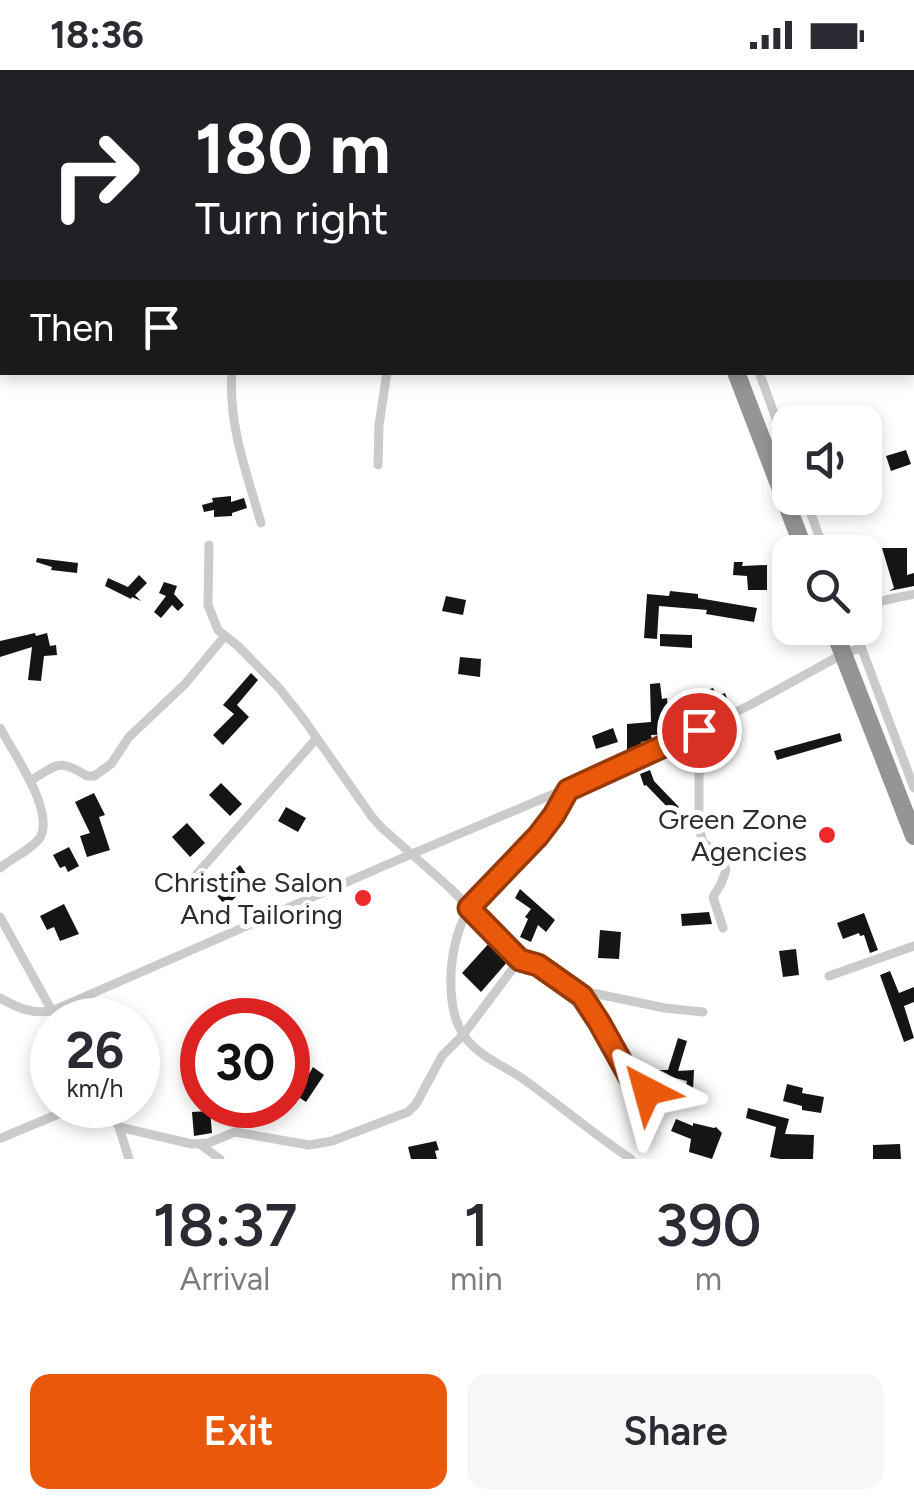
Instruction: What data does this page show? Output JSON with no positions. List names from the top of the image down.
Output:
{
  "places": ["Green Zone Agencies", "Christine Salon And Tailoring"],
  "page": {
    "status": "18:36",
    "turn": ["180 m", "Turn right"],
    "then": "Then",
    "speed": "26 km/h",
    "limit": "30",
    "eta": [
      "18:37",
      "Arrival",
      "1",
      "min",
      "390",
      "m"
    ],
    "buttons": ["Exit", "Share"]
  }
}
